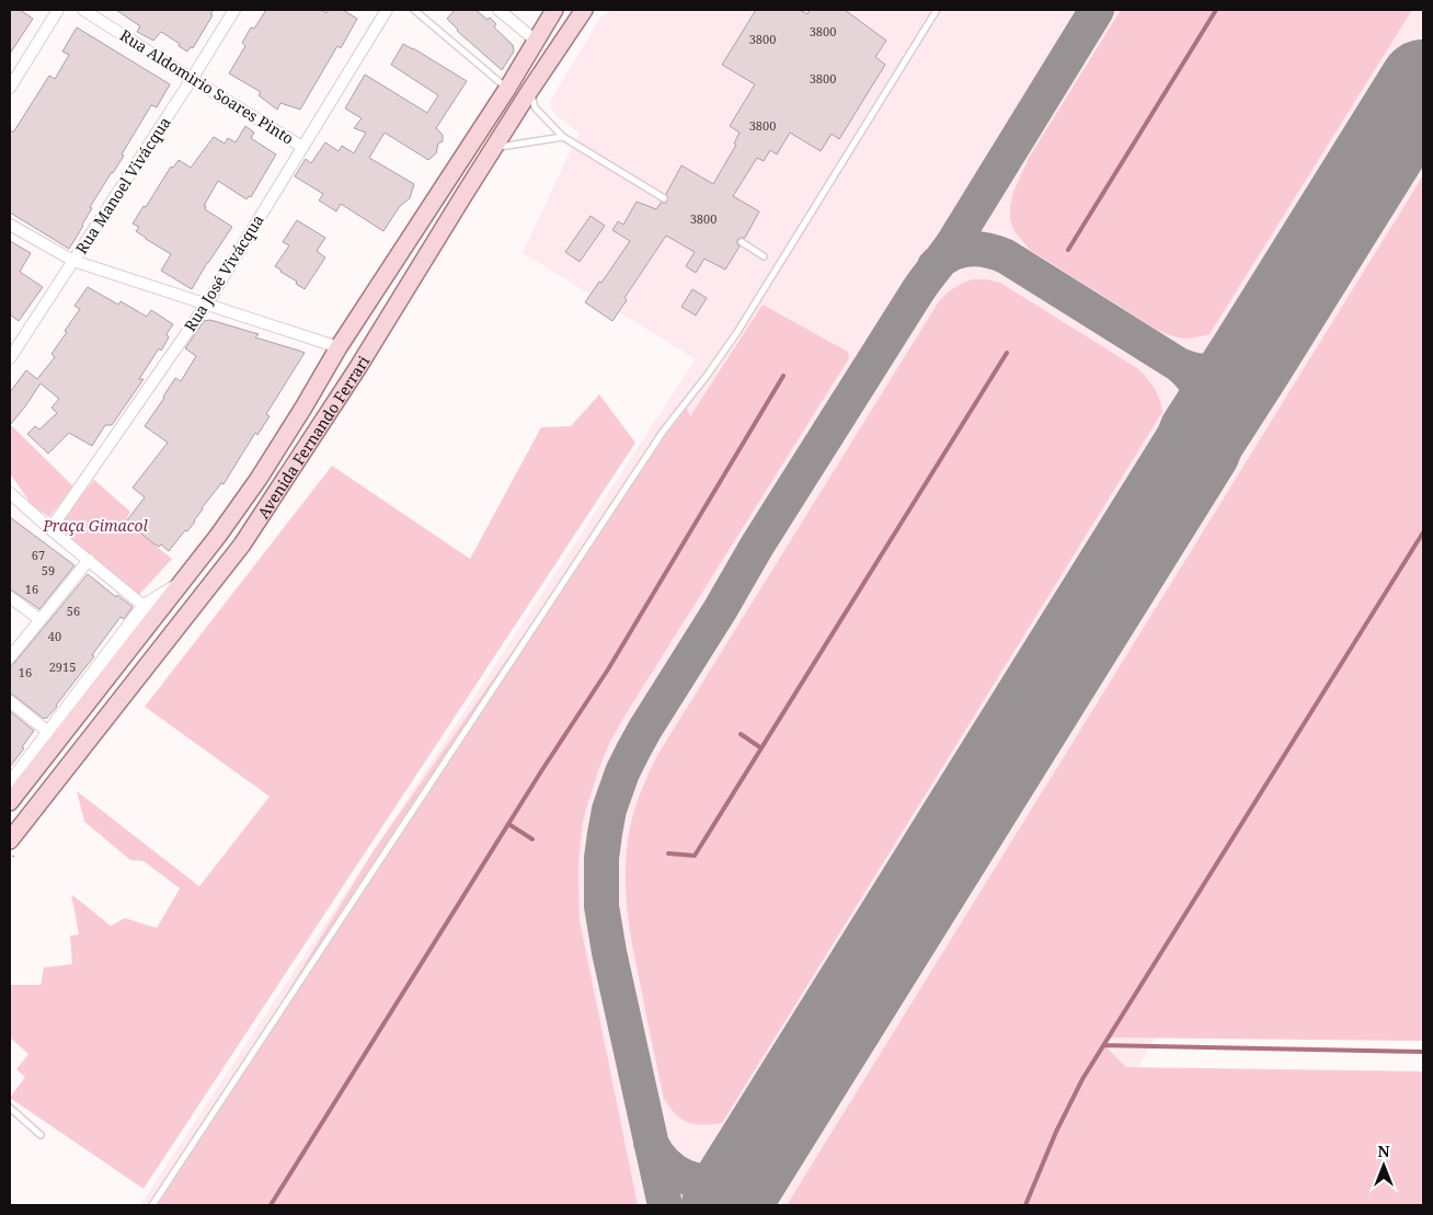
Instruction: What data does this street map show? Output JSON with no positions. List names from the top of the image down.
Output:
{
  "streets": {
    "main road": ["Avenida Fernando Ferrari"],
    "street": ["Rua Aldomirio Soares Pinto", "Rua Manoel Vivácqua", "Rua José Vivácqua"]
  },
  "crossings": [
    ["Rua Aldomirio Soares Pinto", "Rua Manoel Vivácqua"],
    ["Rua Aldomirio Soares Pinto", "Rua José Vivácqua"]
  ],
  "parks": ["Praça Gimacol"],
  "house_numbers": [
    "3800",
    "3800",
    "3800",
    "3800",
    "3800",
    "67",
    "59",
    "16",
    "56",
    "40",
    "2915",
    "16"
  ],
  "north": "top"
}
